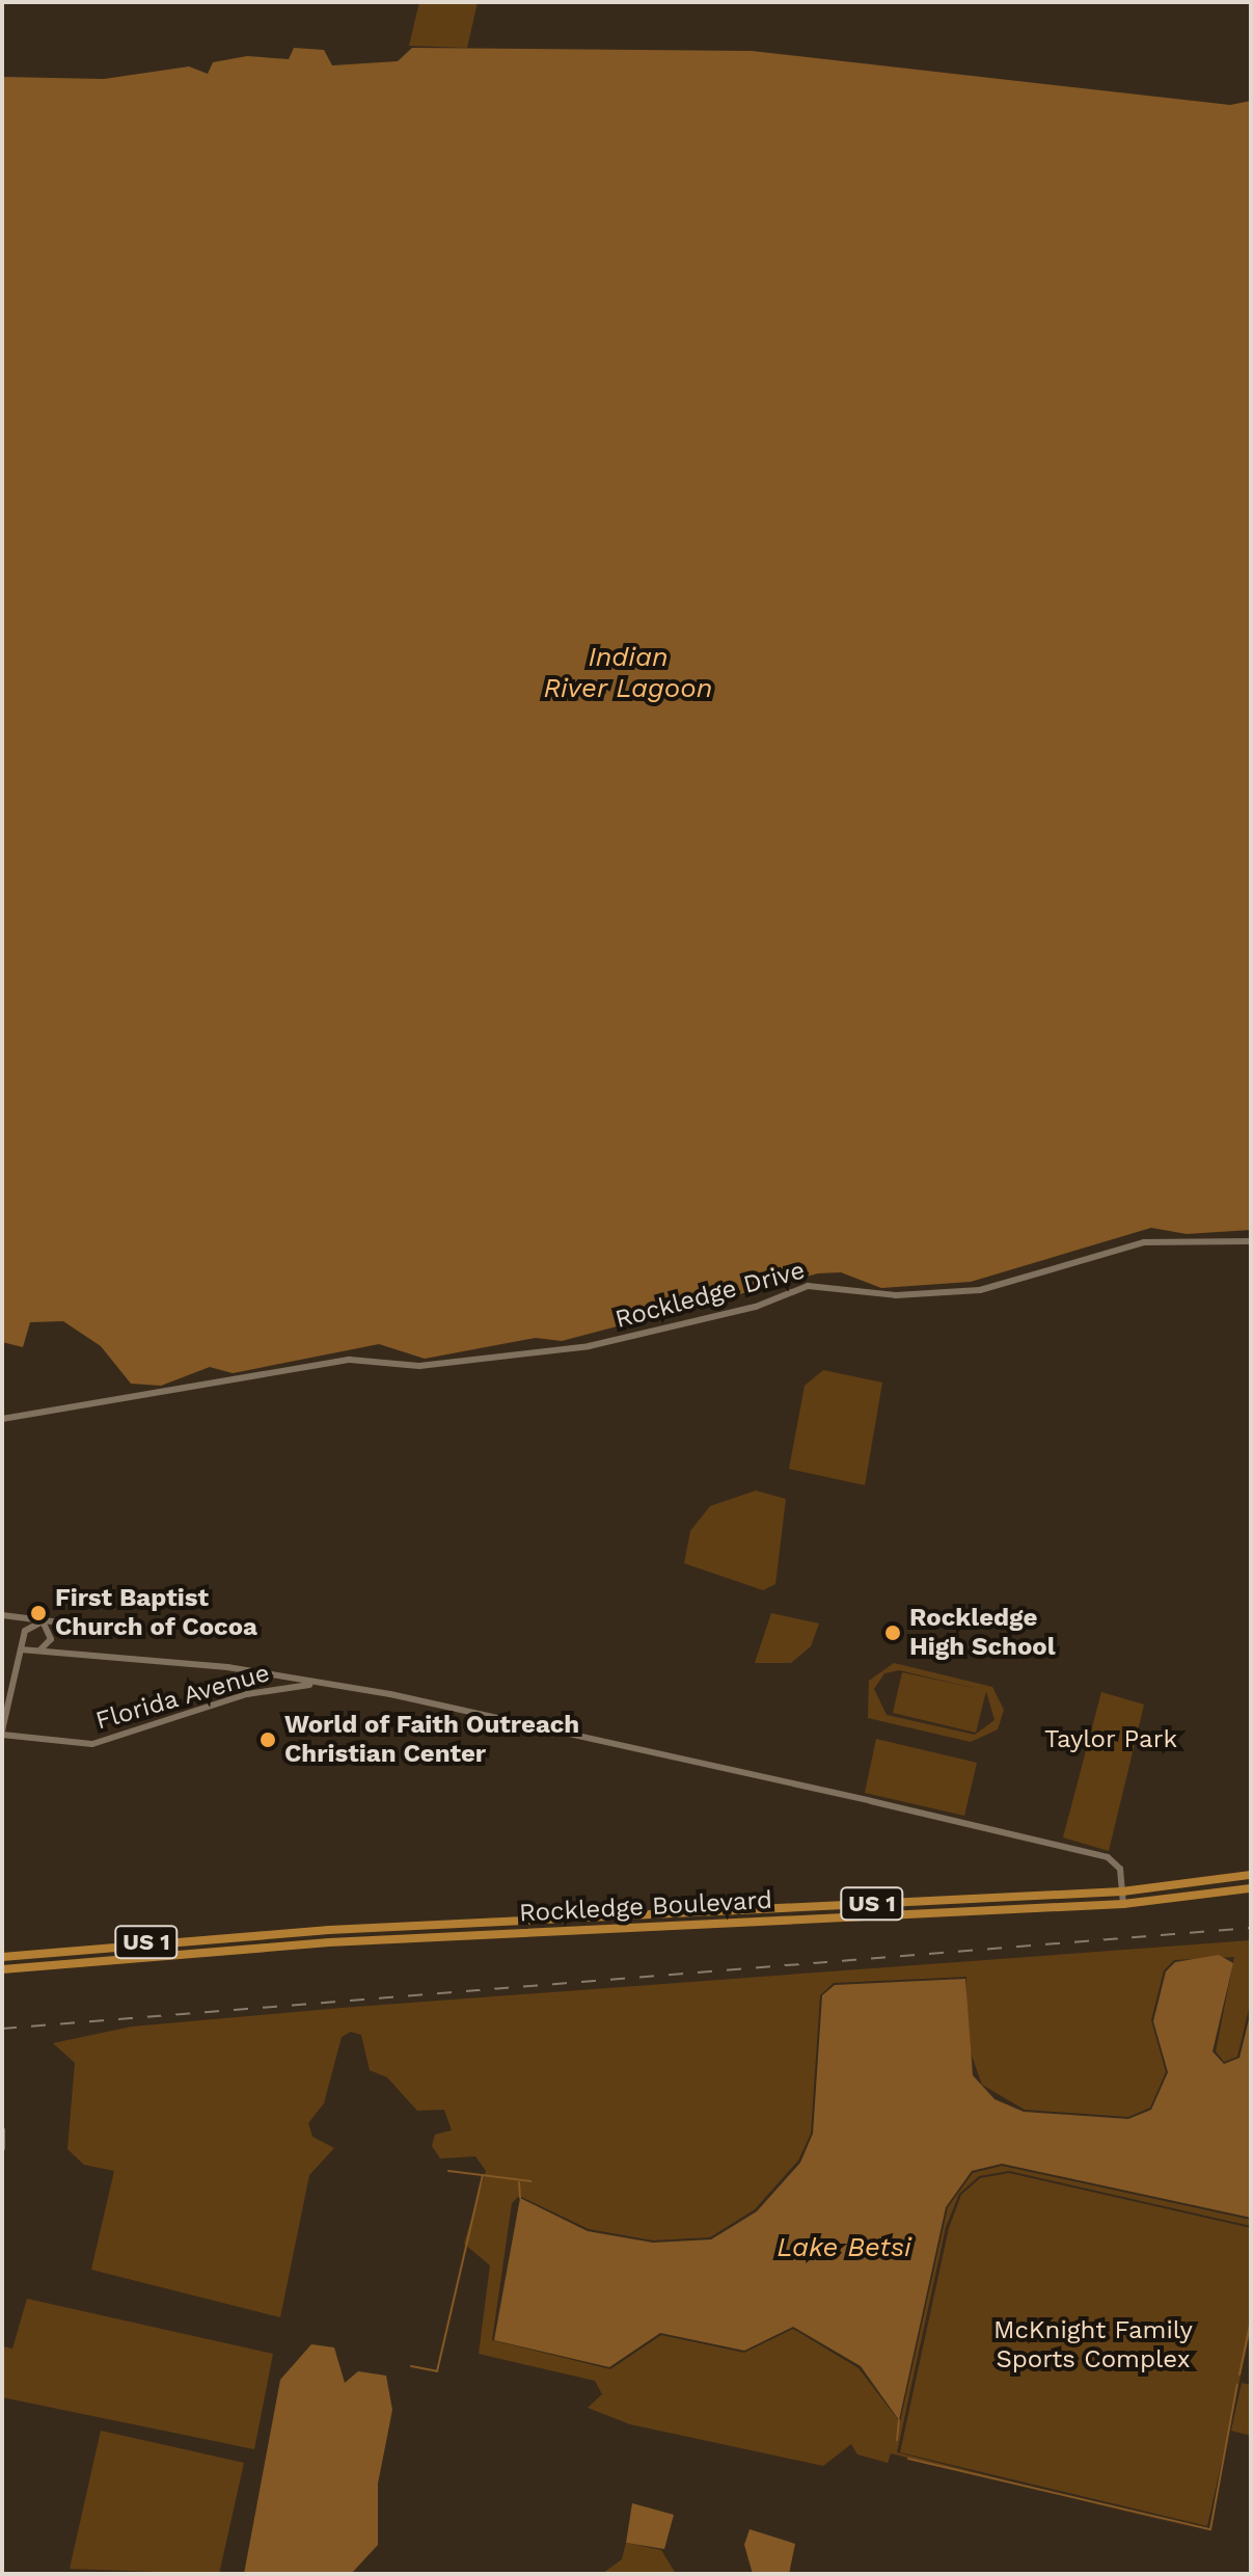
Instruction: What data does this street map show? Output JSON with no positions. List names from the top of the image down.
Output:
{
  "streets": {
    "main road": ["US 1", "Rockledge Boulevard"],
    "street": ["Rockledge Drive", "Florida Avenue"]
  },
  "water": ["Indian River Lagoon", "Lake Betsi"],
  "parks": ["Taylor Park", "McKnight Family Sports Complex"],
  "places": ["First Baptist Church of Cocoa", "Rockledge High School", "World of Faith Outreach Christian Center"]
}
